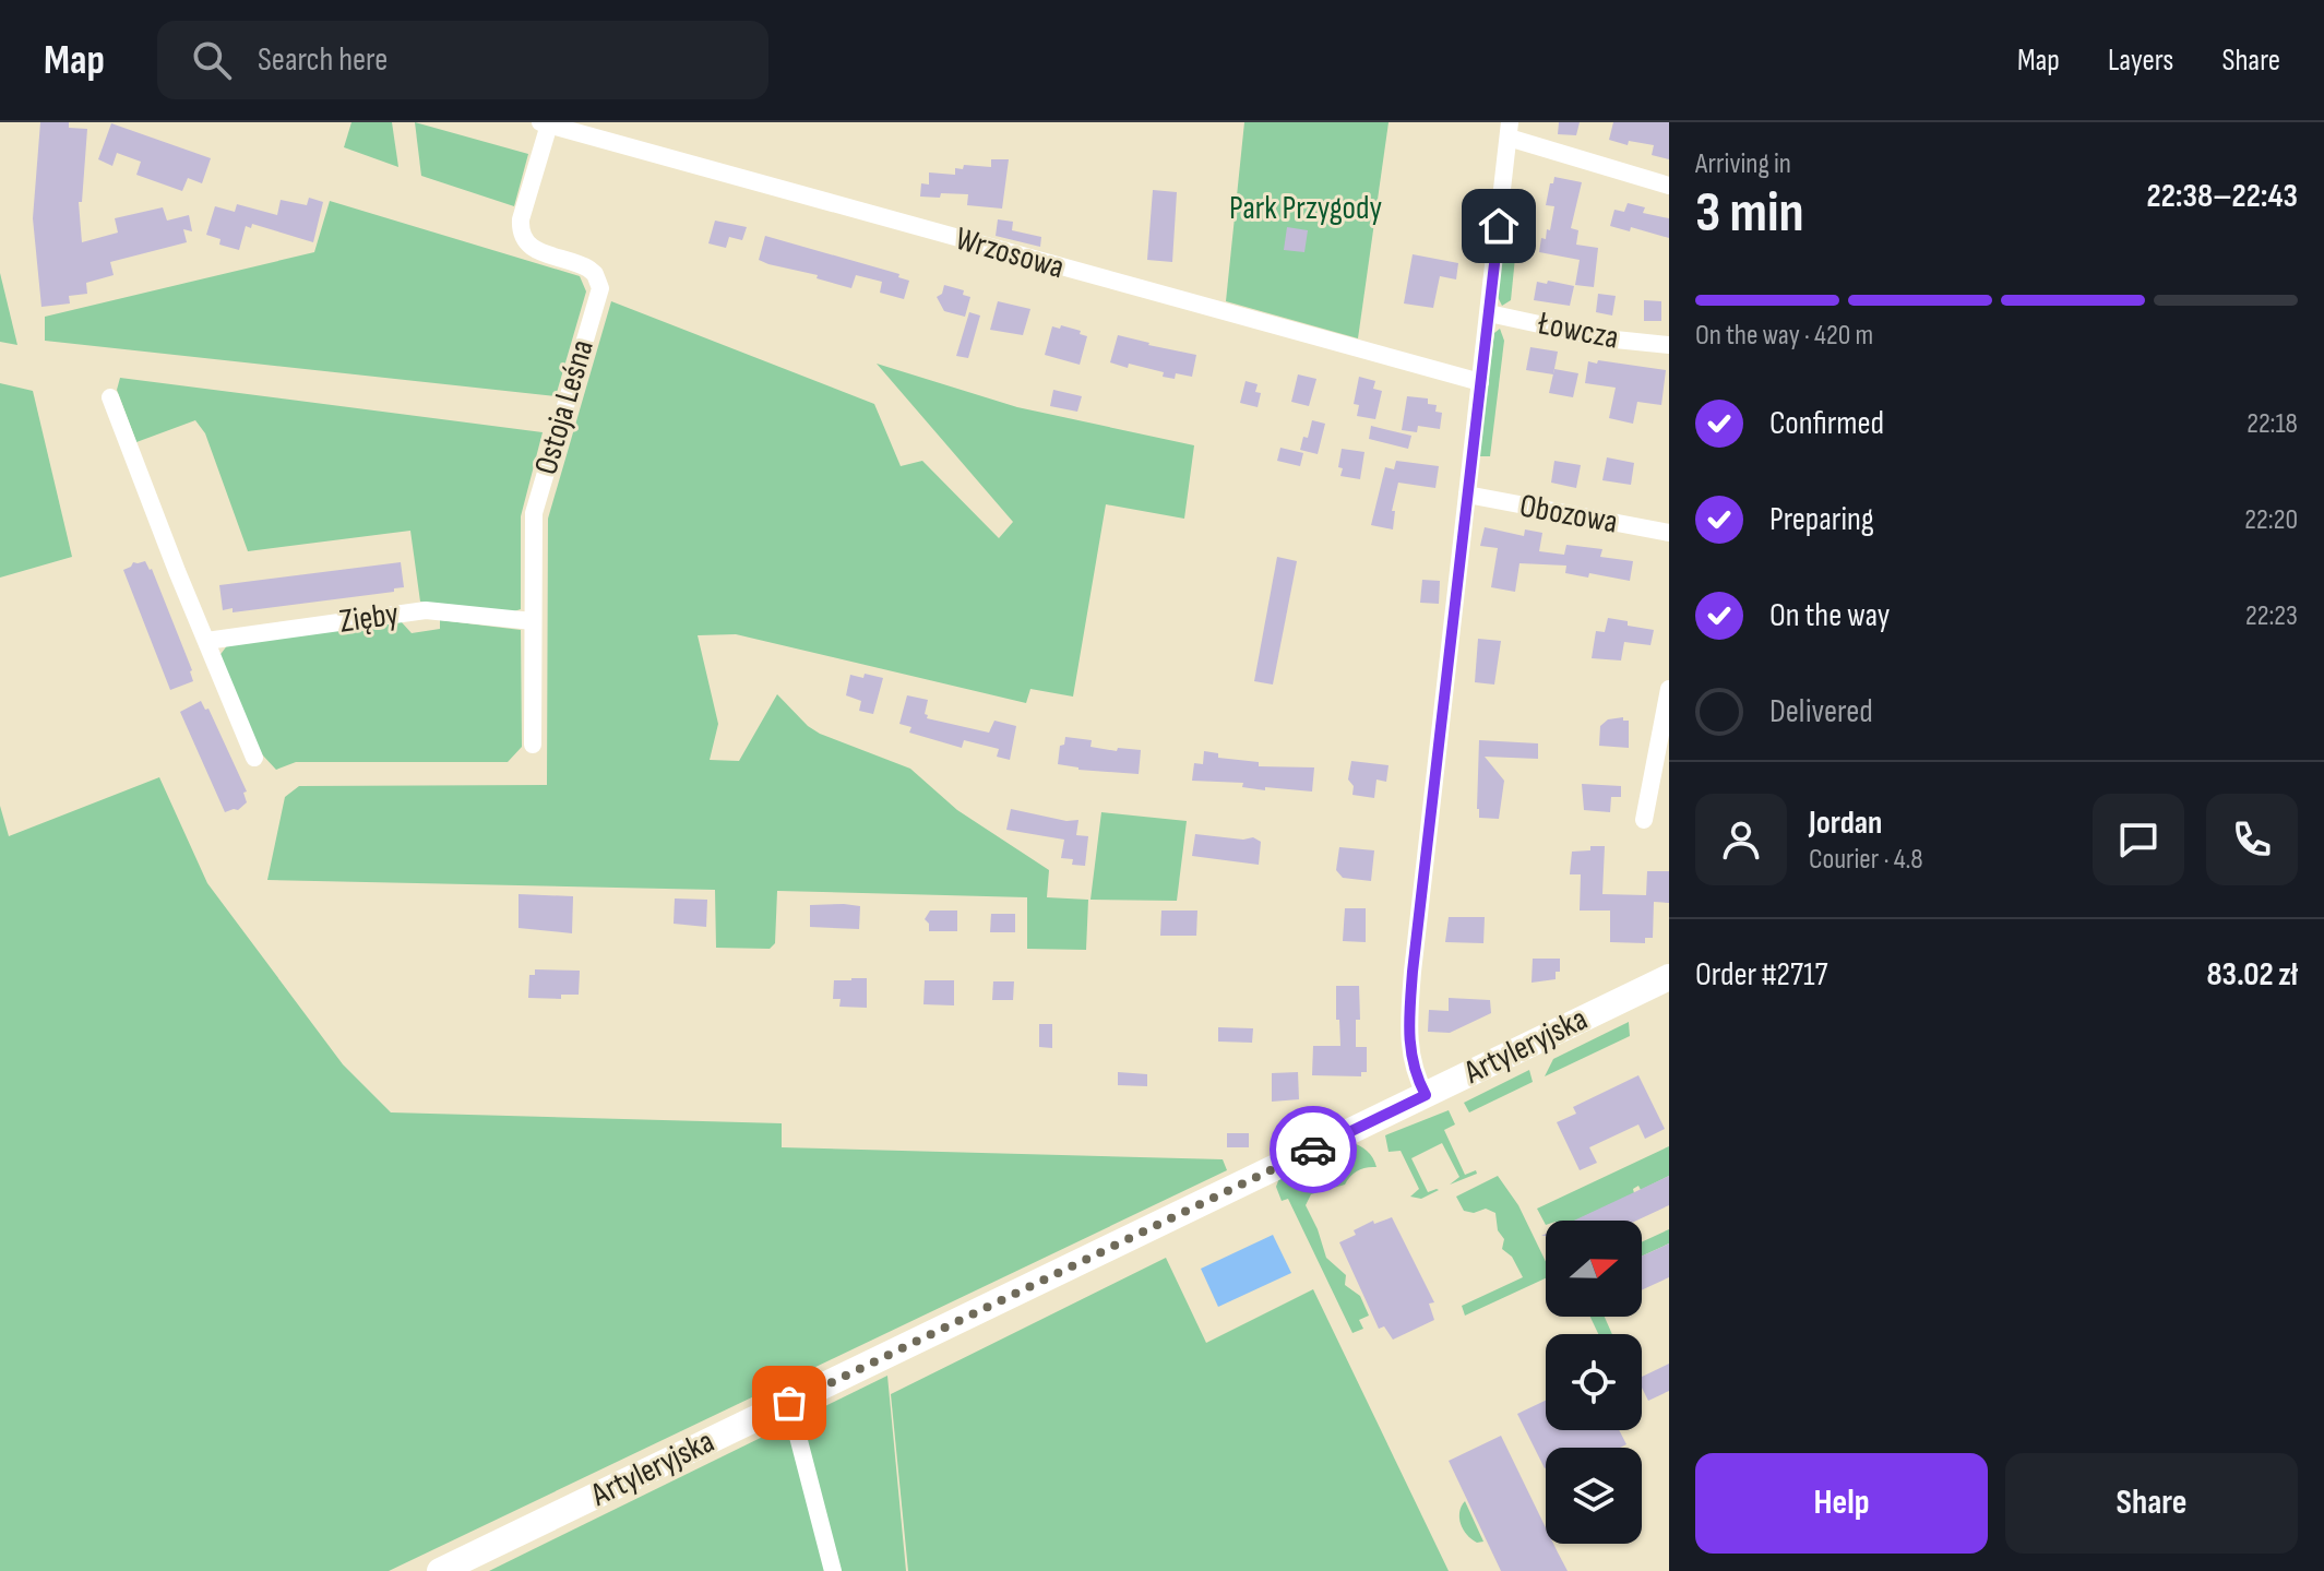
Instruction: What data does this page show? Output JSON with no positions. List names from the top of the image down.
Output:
{
  "streets": {
    "street": [
      "Wrzosowa",
      "Łowcza",
      "Ostoja Leśna",
      "Obozowa",
      "Zięby",
      "Artyleryjska"
    ]
  },
  "crossings": [
    ["Wrzosowa", "Ostoja Leśna"],
    ["Ostoja Leśna", "Zięby"]
  ],
  "parks": ["Park Przygody"],
  "north": "right",
  "page": {
    "header": "Map",
    "search": "Search here",
    "nav": ["Map", "Layers", "Share"],
    "heading": ["3 min", "Arriving in", "22:38–22:43"],
    "panel": [
      "Jordan",
      "Courier · 4.8",
      "Order #2717",
      "83.02 zł"
    ],
    "bar": "On the way · 420 m",
    "list": [
      ["Confirmed", "22:18"],
      ["Preparing", "22:20"],
      ["On the way", "22:23"],
      "Delivered"
    ],
    "buttons": ["Help", "Share"]
  }
}
